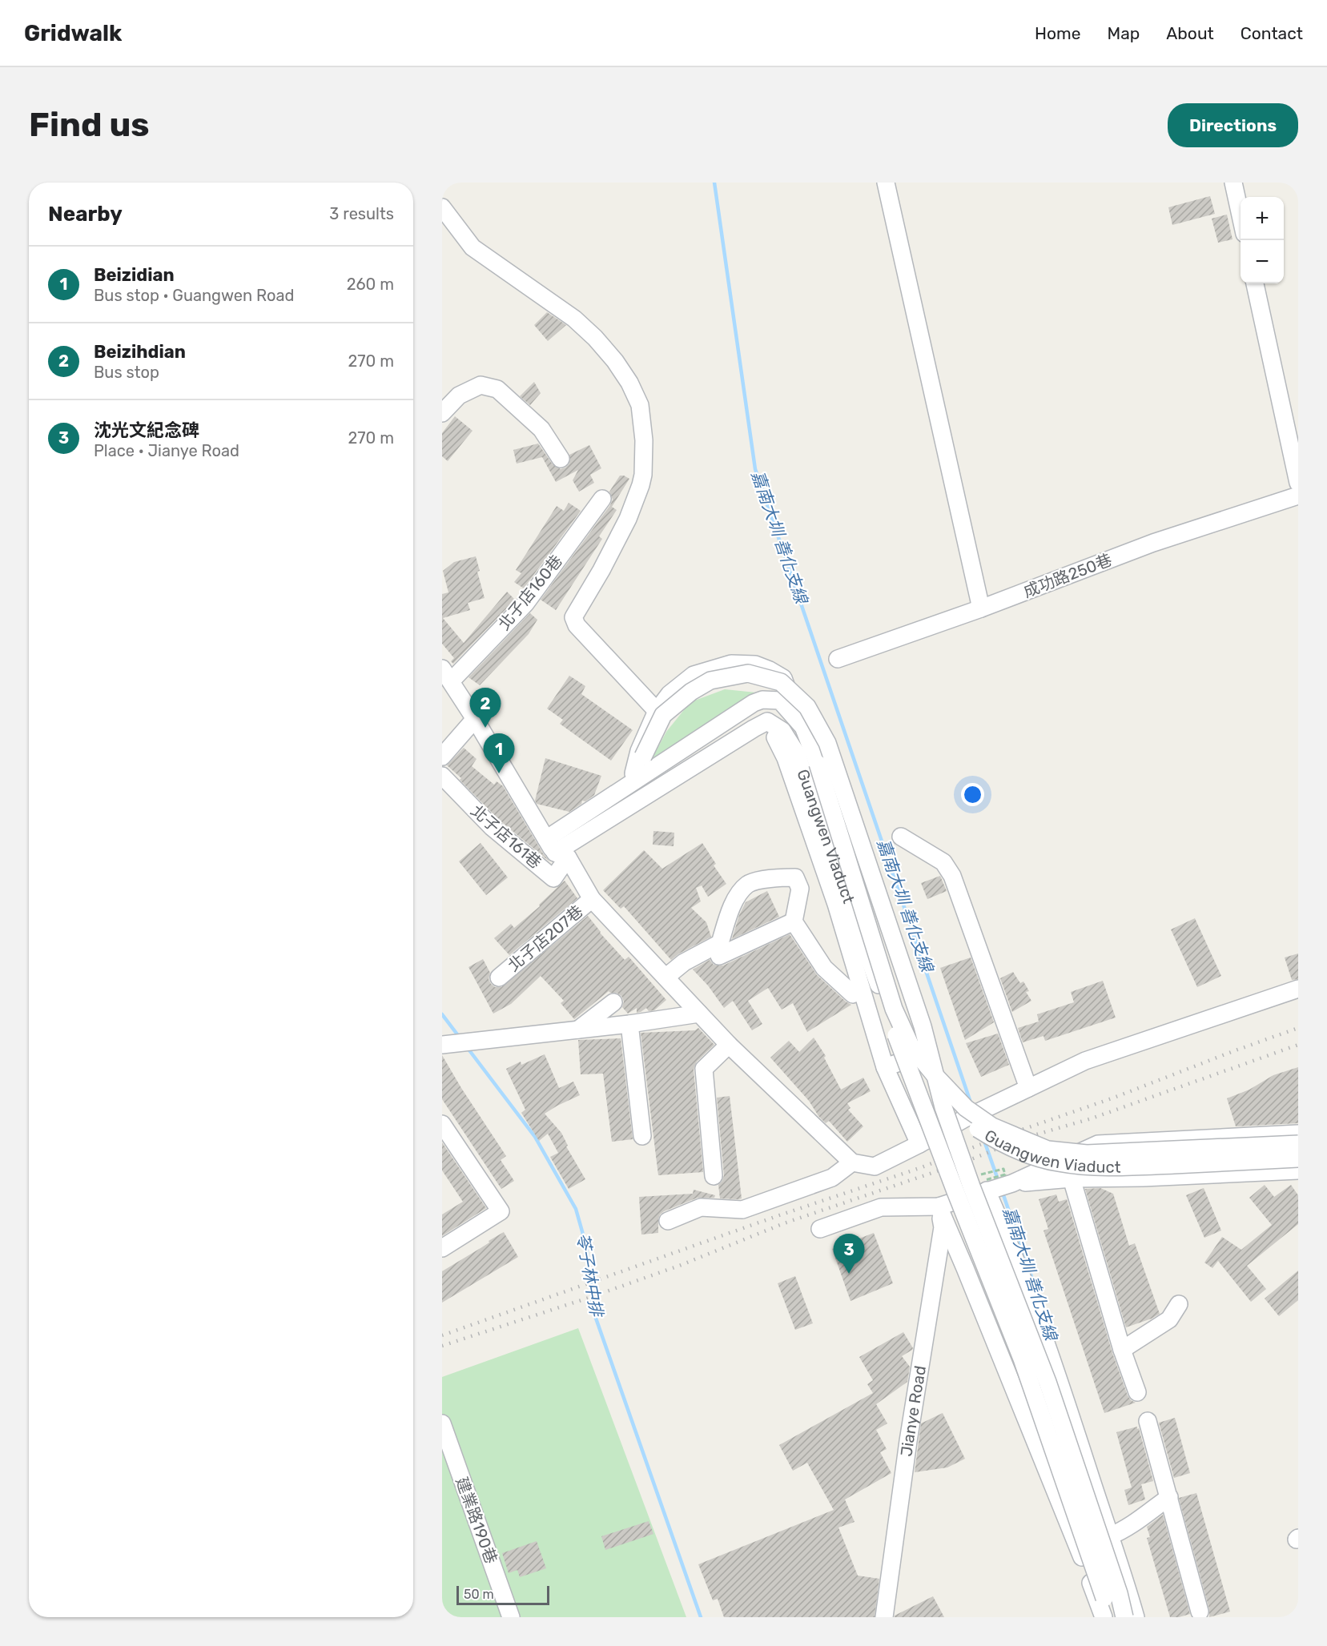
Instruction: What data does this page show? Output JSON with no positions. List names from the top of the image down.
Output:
{
  "streets": {
    "street": [
      "成功路250巷",
      "北子店160巷",
      "Guangwen Viaduct",
      "北子店161巷",
      "北子店207巷",
      "Jianye Road",
      "建業路190巷"
    ]
  },
  "water": ["嘉南大圳 善化支線", "苓子林中排"],
  "scale_bar": "50 m",
  "page": {
    "header": "Gridwalk",
    "nav": [
      "Home",
      "Map",
      "About",
      "Contact"
    ],
    "buttons": "Directions",
    "title": "Find us",
    "heading": ["Nearby", "3 results"],
    "map_buttons": ["+", "−"],
    "list": [
      {
        "mark": "1",
        "name": "Beizidian",
        "note": "Bus stop · Guangwen Road",
        "value": "260 m"
      },
      {
        "mark": "2",
        "name": "Beizihdian",
        "note": "Bus stop",
        "value": "270 m"
      },
      {
        "mark": "3",
        "name": "沈光文紀念碑",
        "note": "Place · Jianye Road",
        "value": "270 m"
      }
    ],
    "pins": ["2", "1", "3"],
    "scale": "50 m"
  }
}
